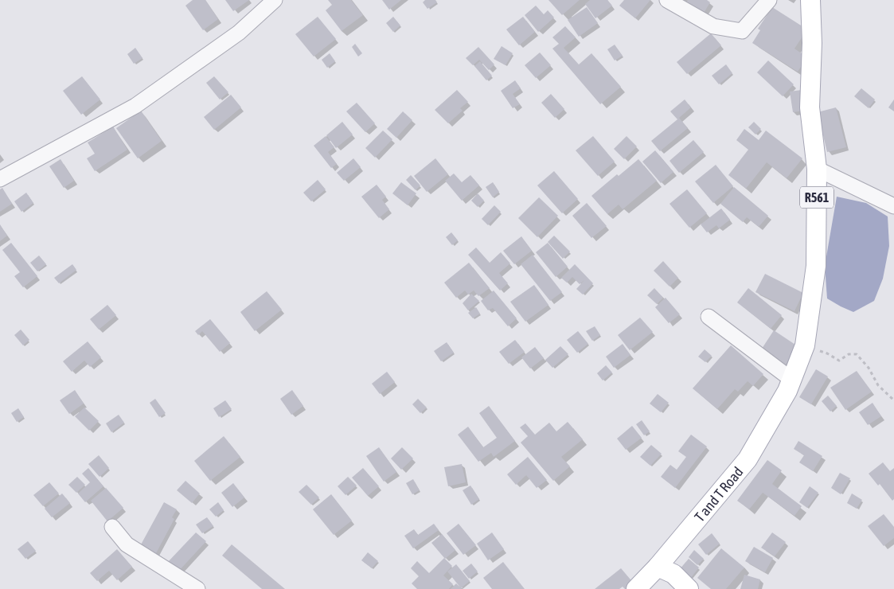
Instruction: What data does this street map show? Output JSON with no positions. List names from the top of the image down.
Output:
{
  "streets": {
    "main road": ["R561", "T and T Road"]
  },
  "crossings": [
    ["R561", "T and T Road"]
  ]
}
